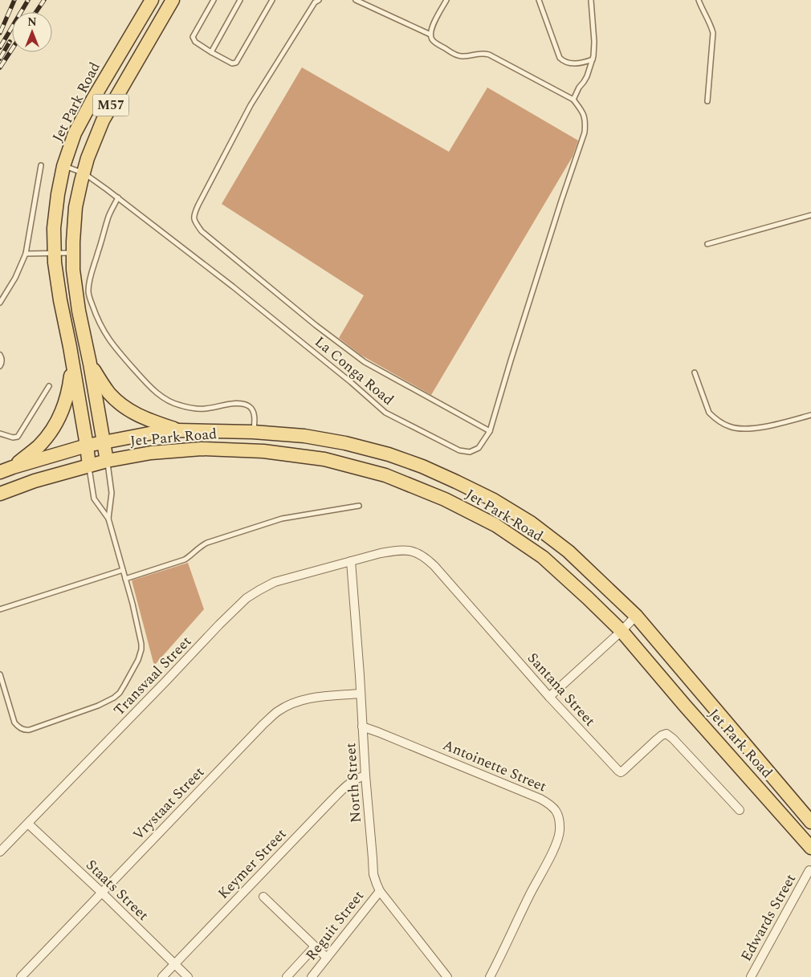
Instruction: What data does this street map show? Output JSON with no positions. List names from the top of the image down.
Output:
{
  "streets": {
    "main road": ["Jet Park Road", "M57"],
    "street": [
      "Transvaal Street",
      "Santana Street",
      "Antoinette Street",
      "North Street",
      "Vrystaat Street",
      "Keymer Street",
      "Staats Street",
      "Edwards Street",
      "Reguit Street"
    ],
    "lane": ["La Conga Road"]
  },
  "crossings": [
    ["Jet Park Road", "M57"],
    ["Jet Park Road", "La Conga Road"],
    ["M57", "La Conga Road"],
    ["Transvaal Street", "Santana Street"],
    ["Transvaal Street", "North Street"],
    ["Transvaal Street", "Staats Street"],
    ["Santana Street", "North Street"],
    ["Antoinette Street", "North Street"],
    ["North Street", "Vrystaat Street"],
    ["North Street", "Keymer Street"],
    ["North Street", "Reguit Street"],
    ["Vrystaat Street", "Staats Street"],
    ["Keymer Street", "Staats Street"]
  ],
  "north": "top"
}
